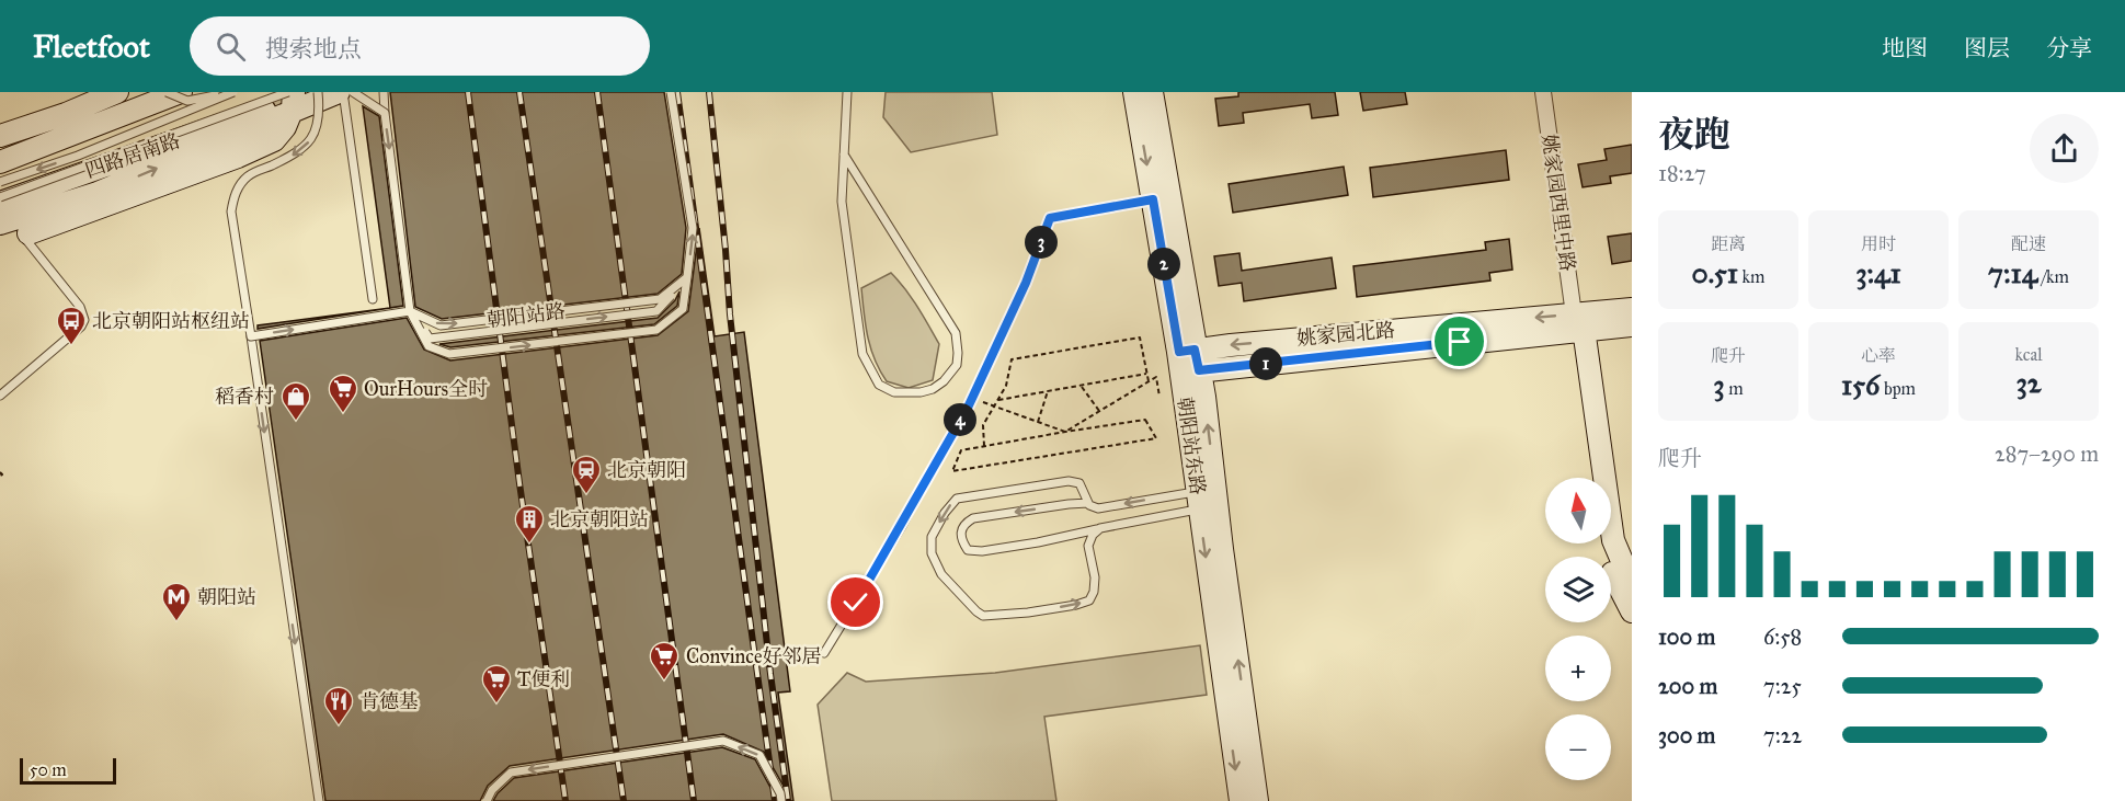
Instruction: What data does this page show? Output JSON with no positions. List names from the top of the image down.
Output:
{
  "streets": {
    "main road": [
      "四路居南路",
      "姚家园西里中路",
      "姚家园北路",
      "朝阳站东路"
    ],
    "lane": ["朝阳站路"]
  },
  "crossings": [
    ["姚家园西里中路", "姚家园北路"],
    ["姚家园北路", "朝阳站东路"]
  ],
  "places": {
    "bus stop": ["北京朝阳站枢纽站"],
    "supermarket": ["OurHours全时", "Convince好邻居", "T便利"],
    "shop": ["稻香村"],
    "station": ["北京朝阳"],
    "building": ["北京朝阳站"],
    "metro station": ["朝阳站"],
    "restaurant": ["肯德基"]
  },
  "scale_bar": "50 m",
  "north": "top",
  "page": {
    "header": "Fleetfoot",
    "search": "搜索地点",
    "nav": ["地图", "图层", "分享"],
    "heading": ["夜跑", "18:27"],
    "stats": [
      ["距离", "0.51 km"],
      ["用时", "3:41"],
      ["配速", "7:14 /km"],
      ["爬升", "3 m"],
      ["心率", "156 bpm"],
      ["kcal", "32"]
    ],
    "pins": [
      "3",
      "2",
      "1",
      "4"
    ],
    "chart": ["爬升", "287–290 m"],
    "map_buttons": ["+", "−"],
    "list": [
      {
        "name": "100 m",
        "note": "6:58"
      },
      {
        "name": "200 m",
        "note": "7:25"
      },
      {
        "name": "300 m",
        "note": "7:22"
      }
    ],
    "scale": "50 m"
  }
}
